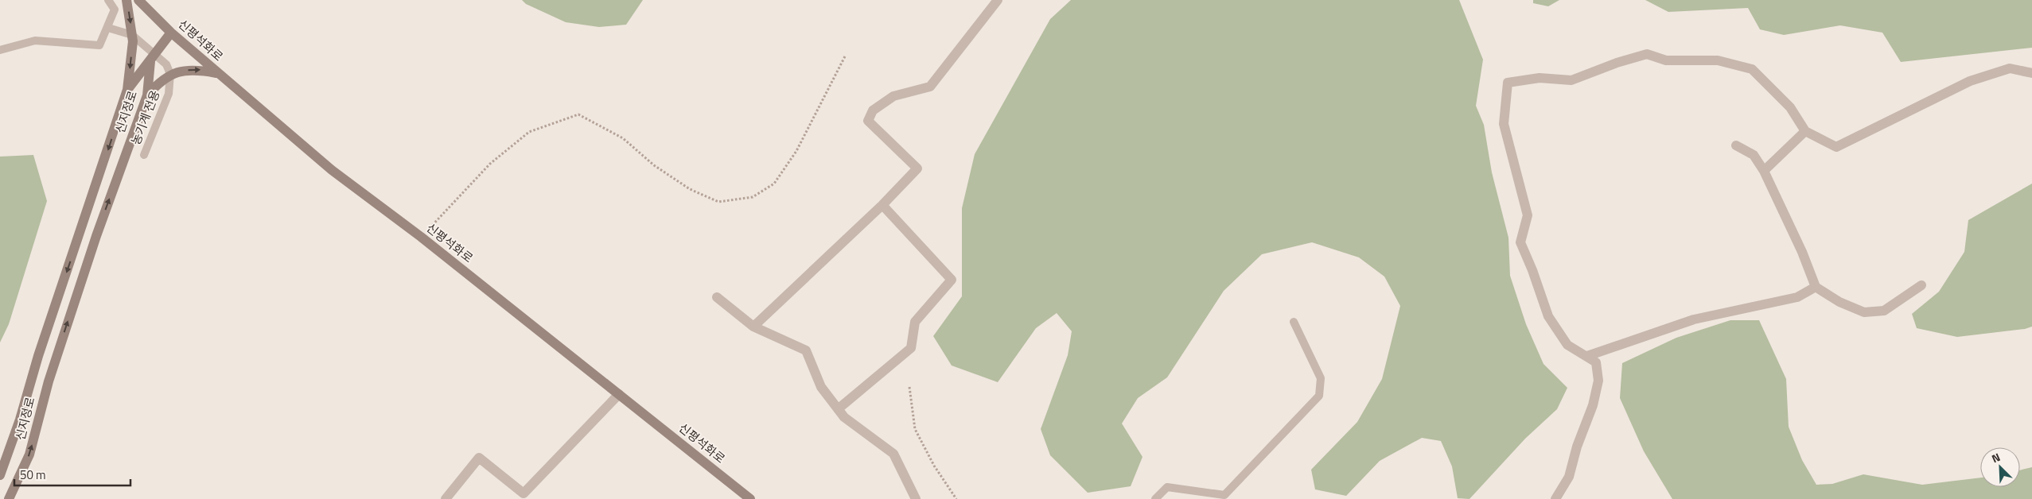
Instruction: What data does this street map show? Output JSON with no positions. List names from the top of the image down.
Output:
{
  "streets": {
    "main road": ["신평석화로", "신지정로"],
    "lane": ["농기계 전용"]
  },
  "scale_bar": "50 m",
  "north": "top left"
}
